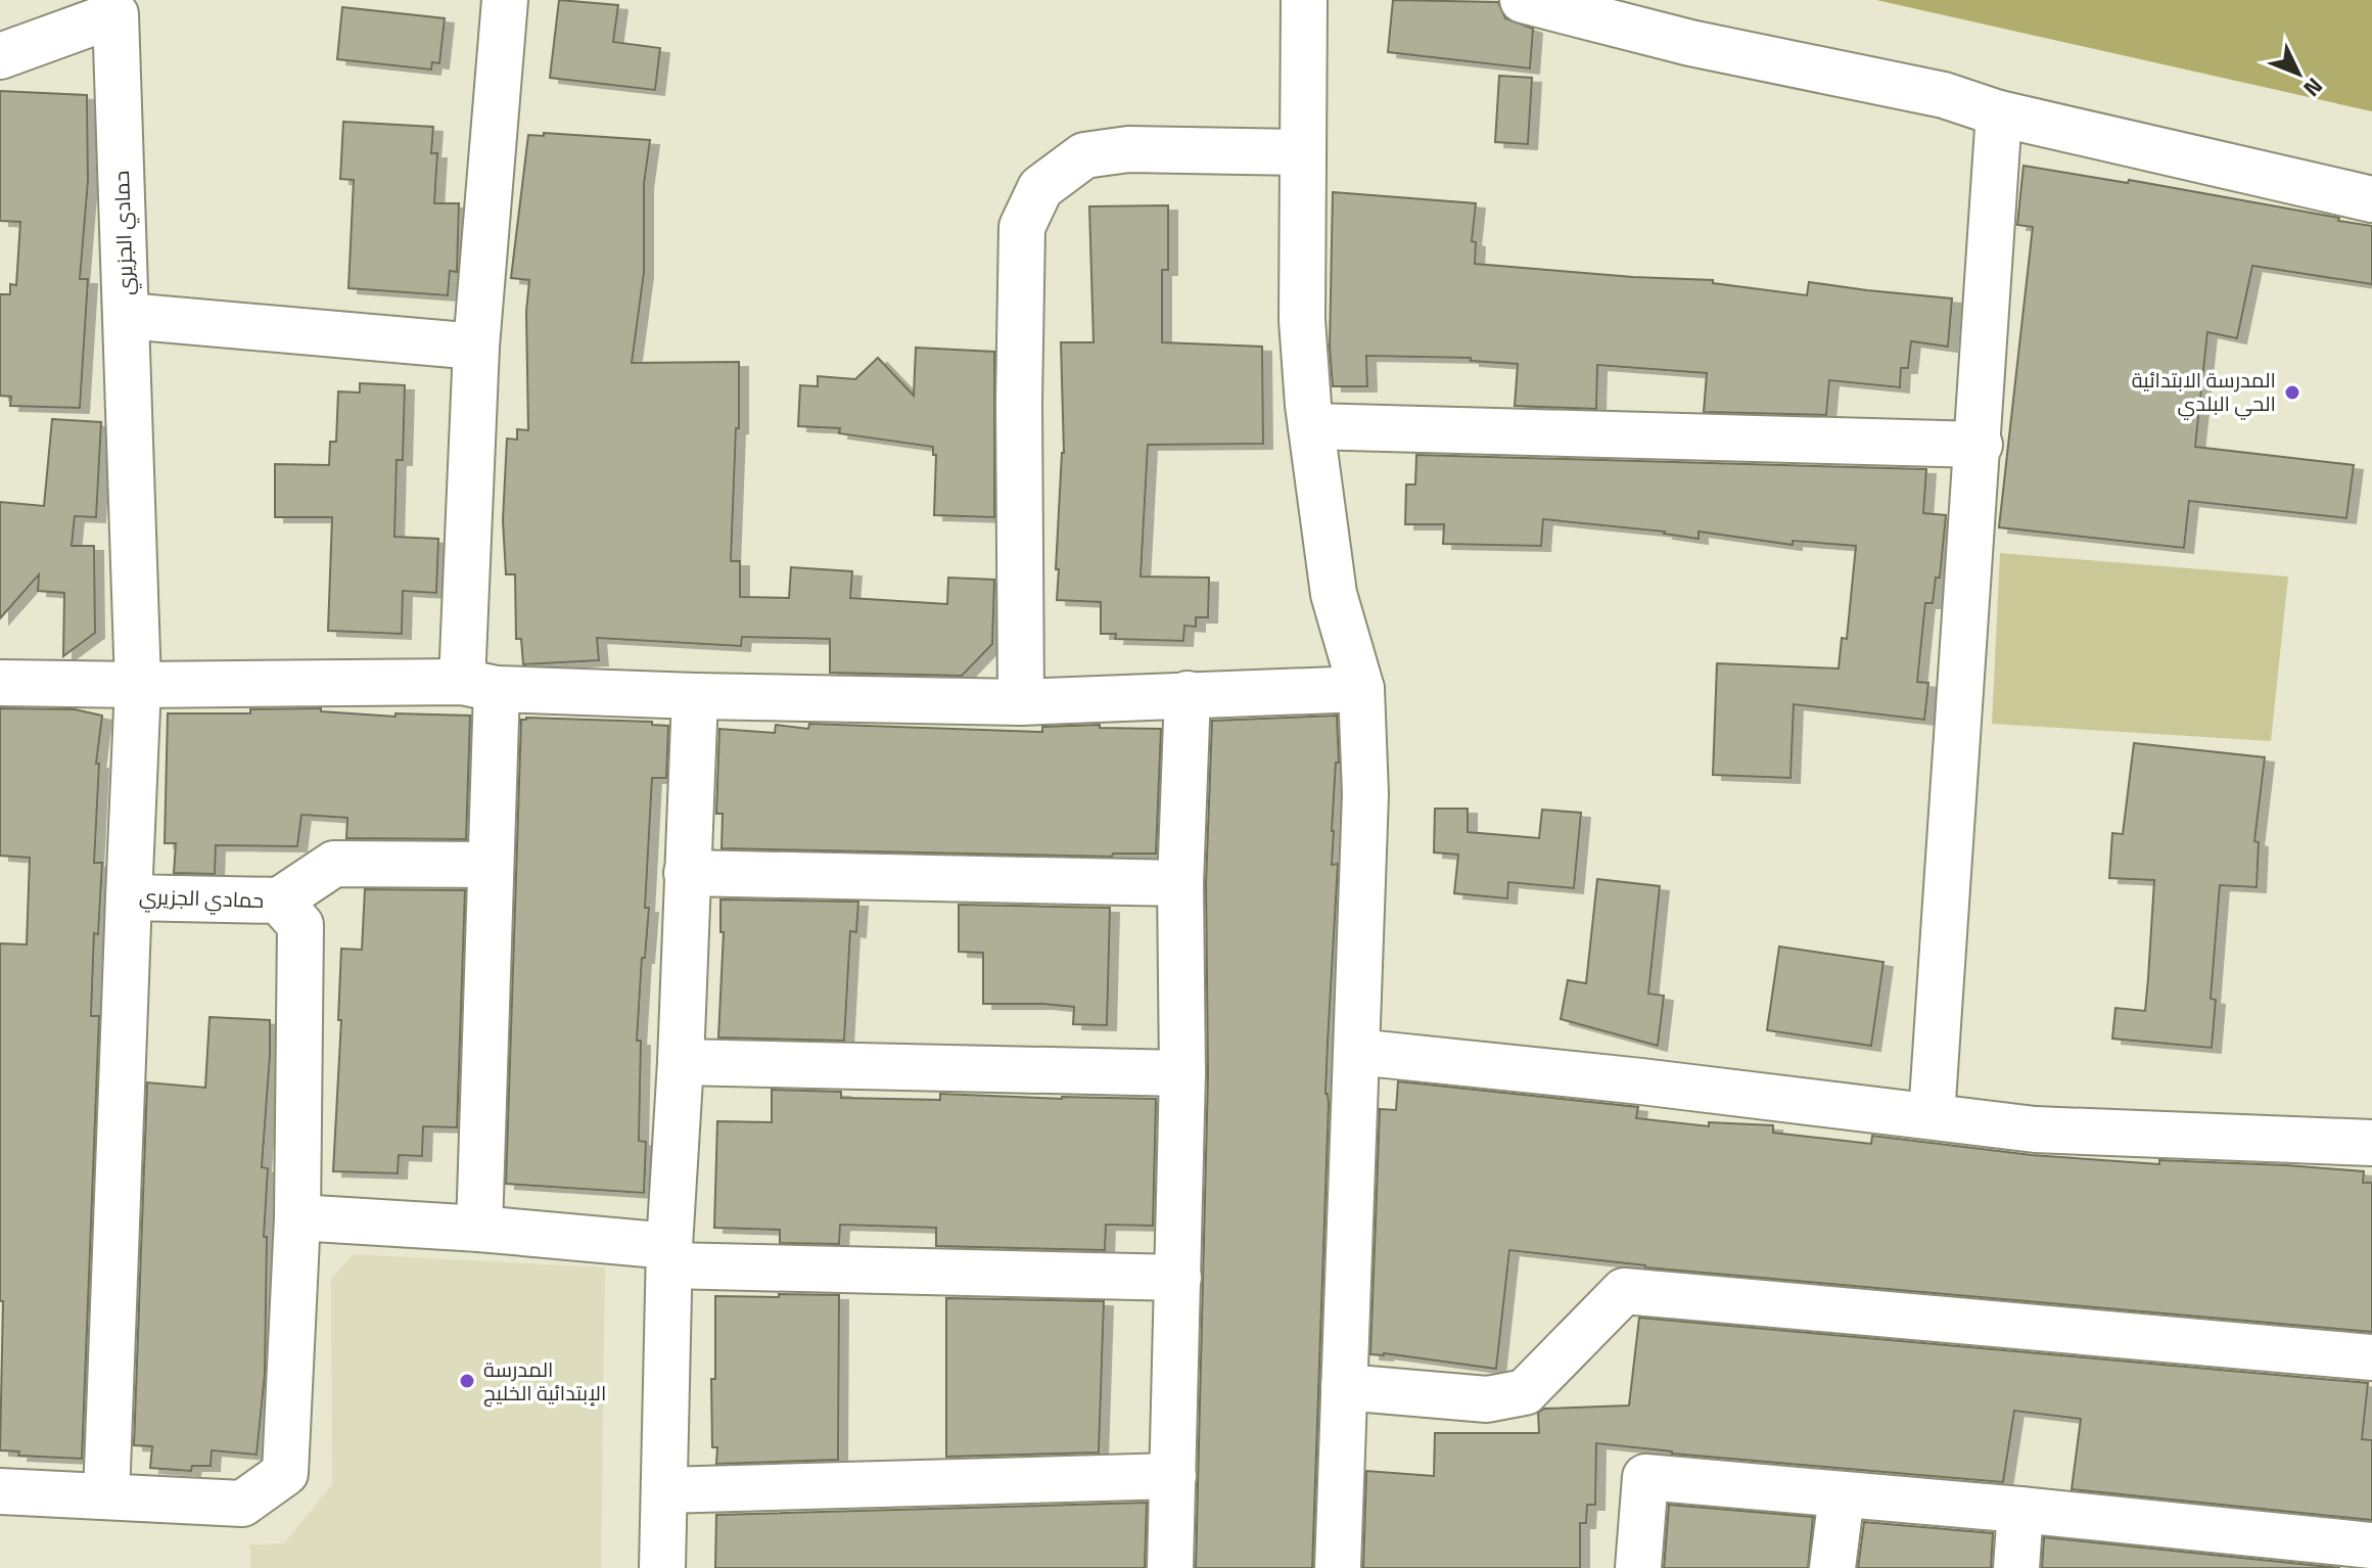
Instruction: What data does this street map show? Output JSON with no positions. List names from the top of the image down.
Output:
{
  "streets": {
    "street": ["حمادي الجزيري"]
  },
  "places": ["المدرسة الابتدائية الحي البلدي", "المدرسة الإبتدائية الخليج"],
  "north": "bottom right"
}
